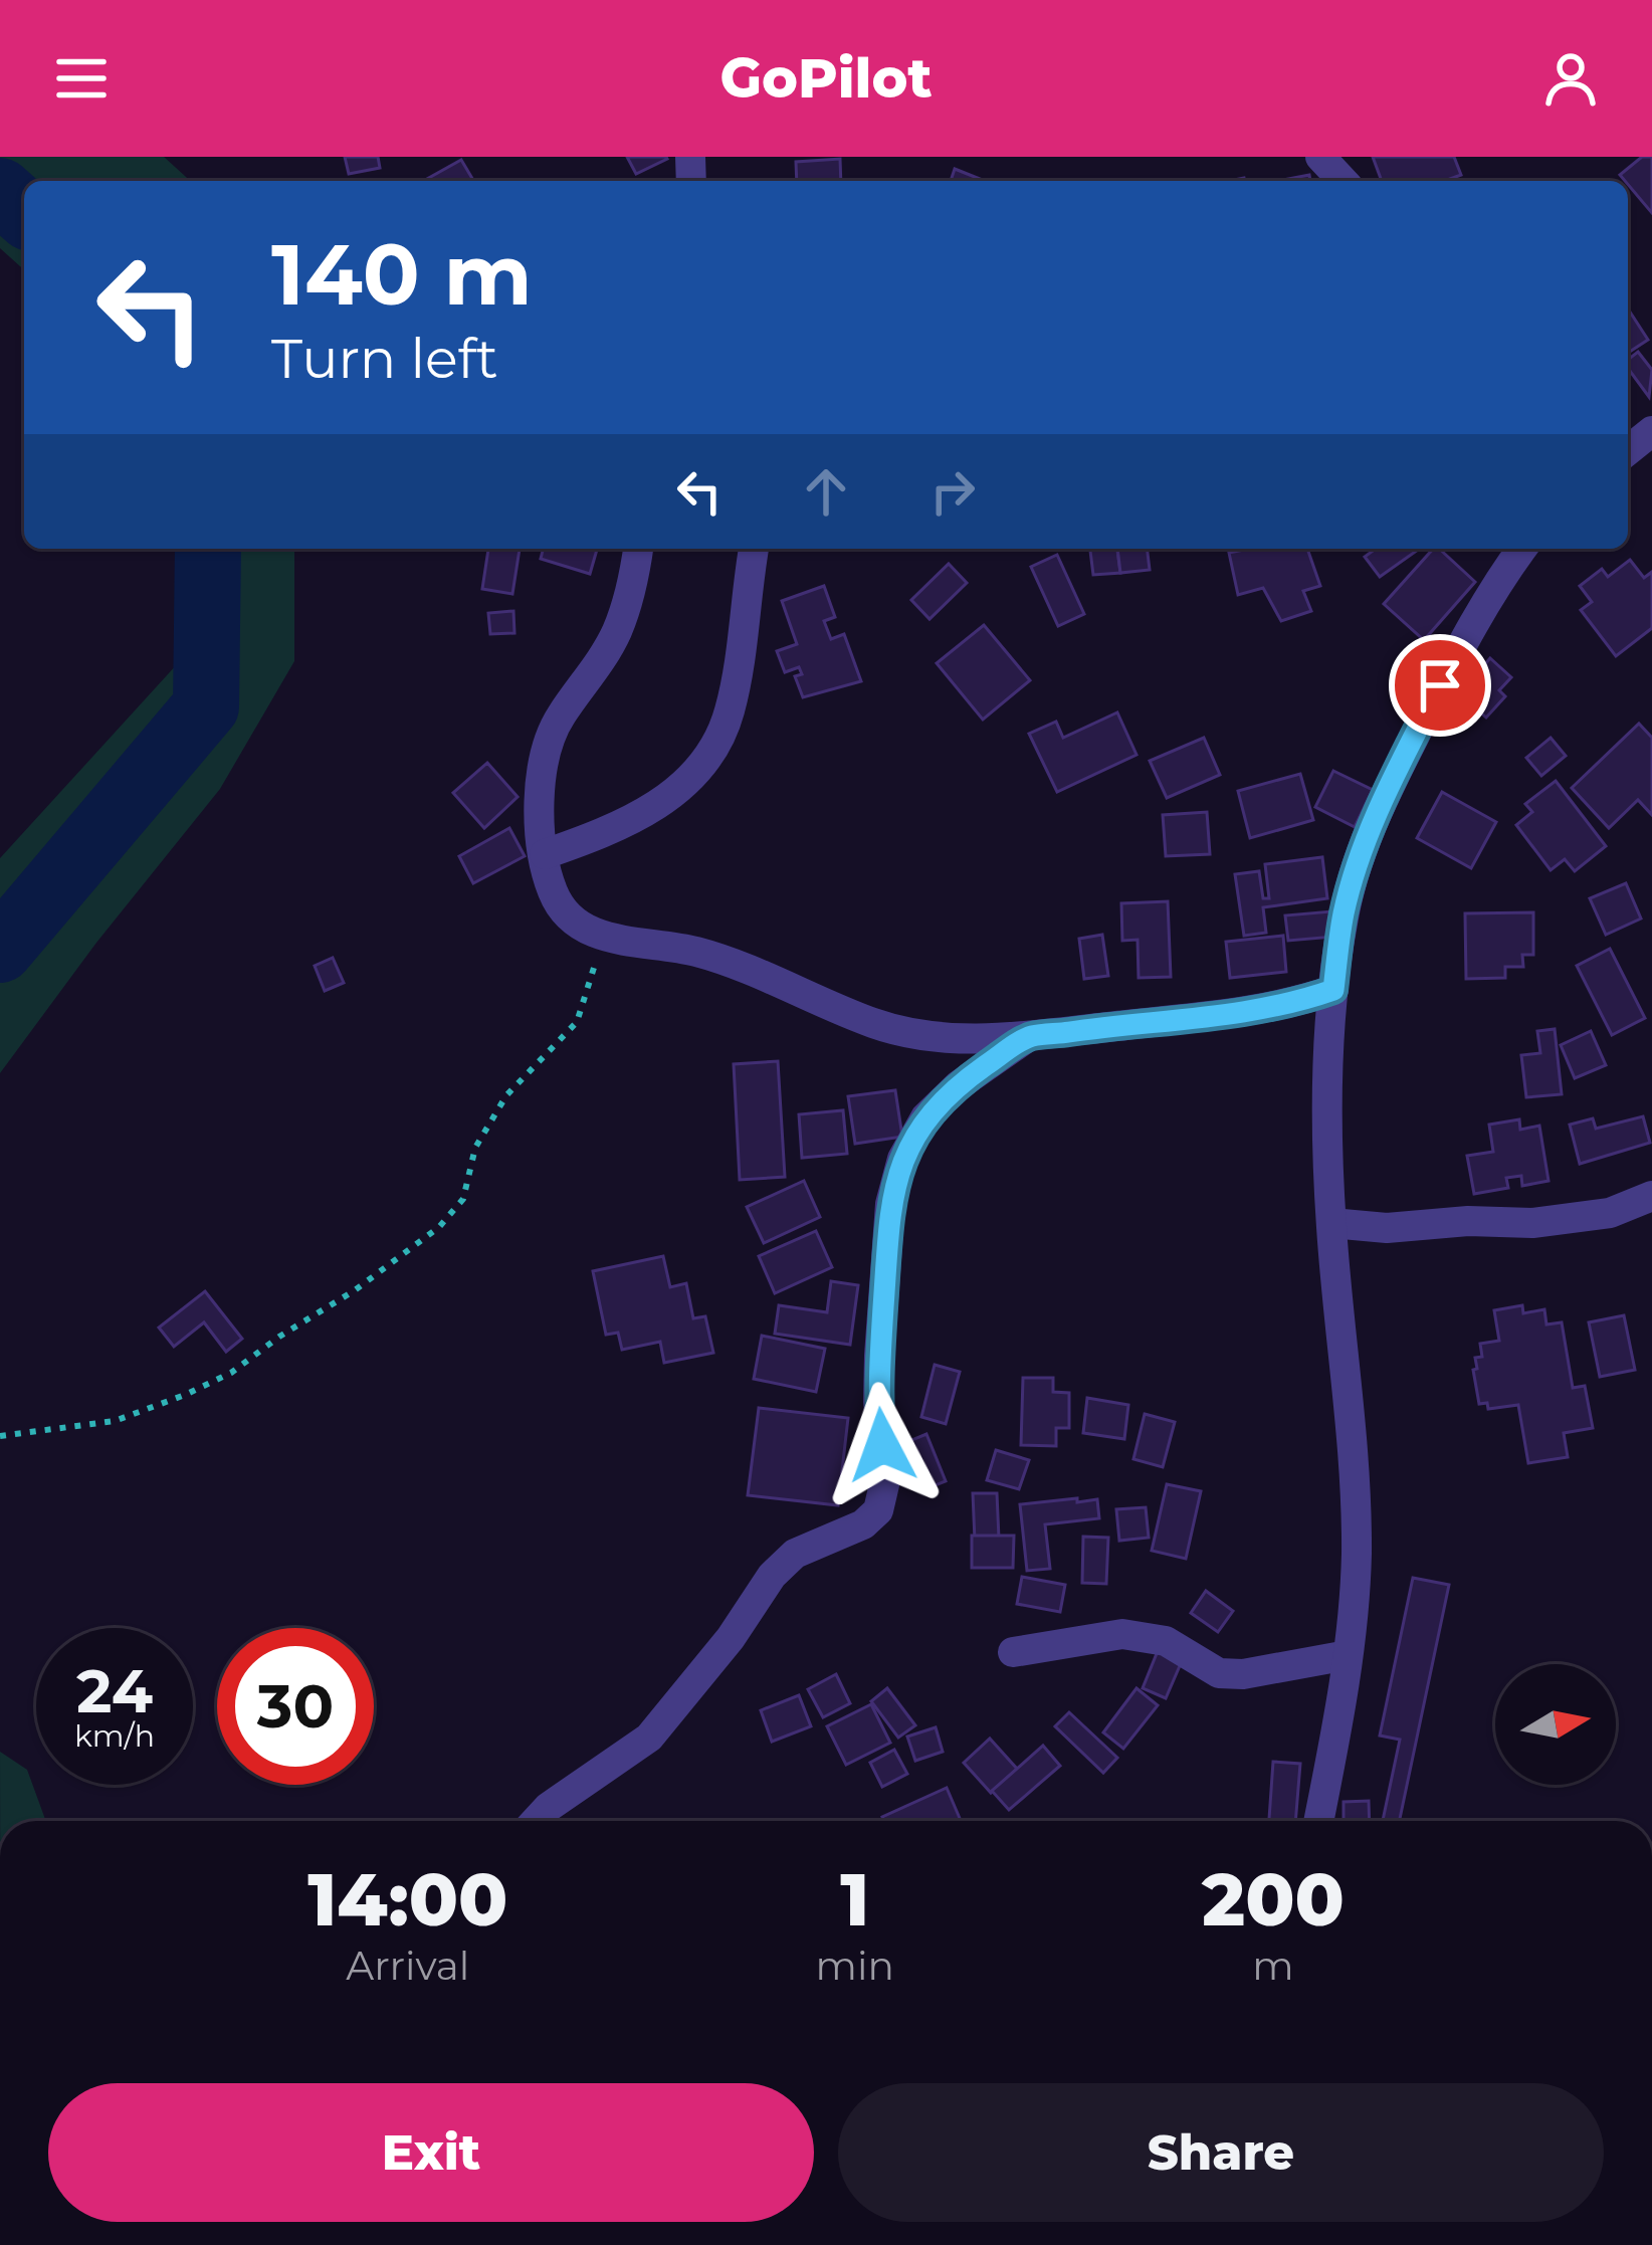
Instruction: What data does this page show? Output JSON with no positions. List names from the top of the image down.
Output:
{
  "north": "right",
  "page": {
    "header": "GoPilot",
    "turn": ["140 m", "Turn left"],
    "speed": "24 km/h",
    "limit": "30",
    "eta": [
      "14:00",
      "Arrival",
      "1",
      "min",
      "200",
      "m"
    ],
    "buttons": ["Exit", "Share"]
  }
}
